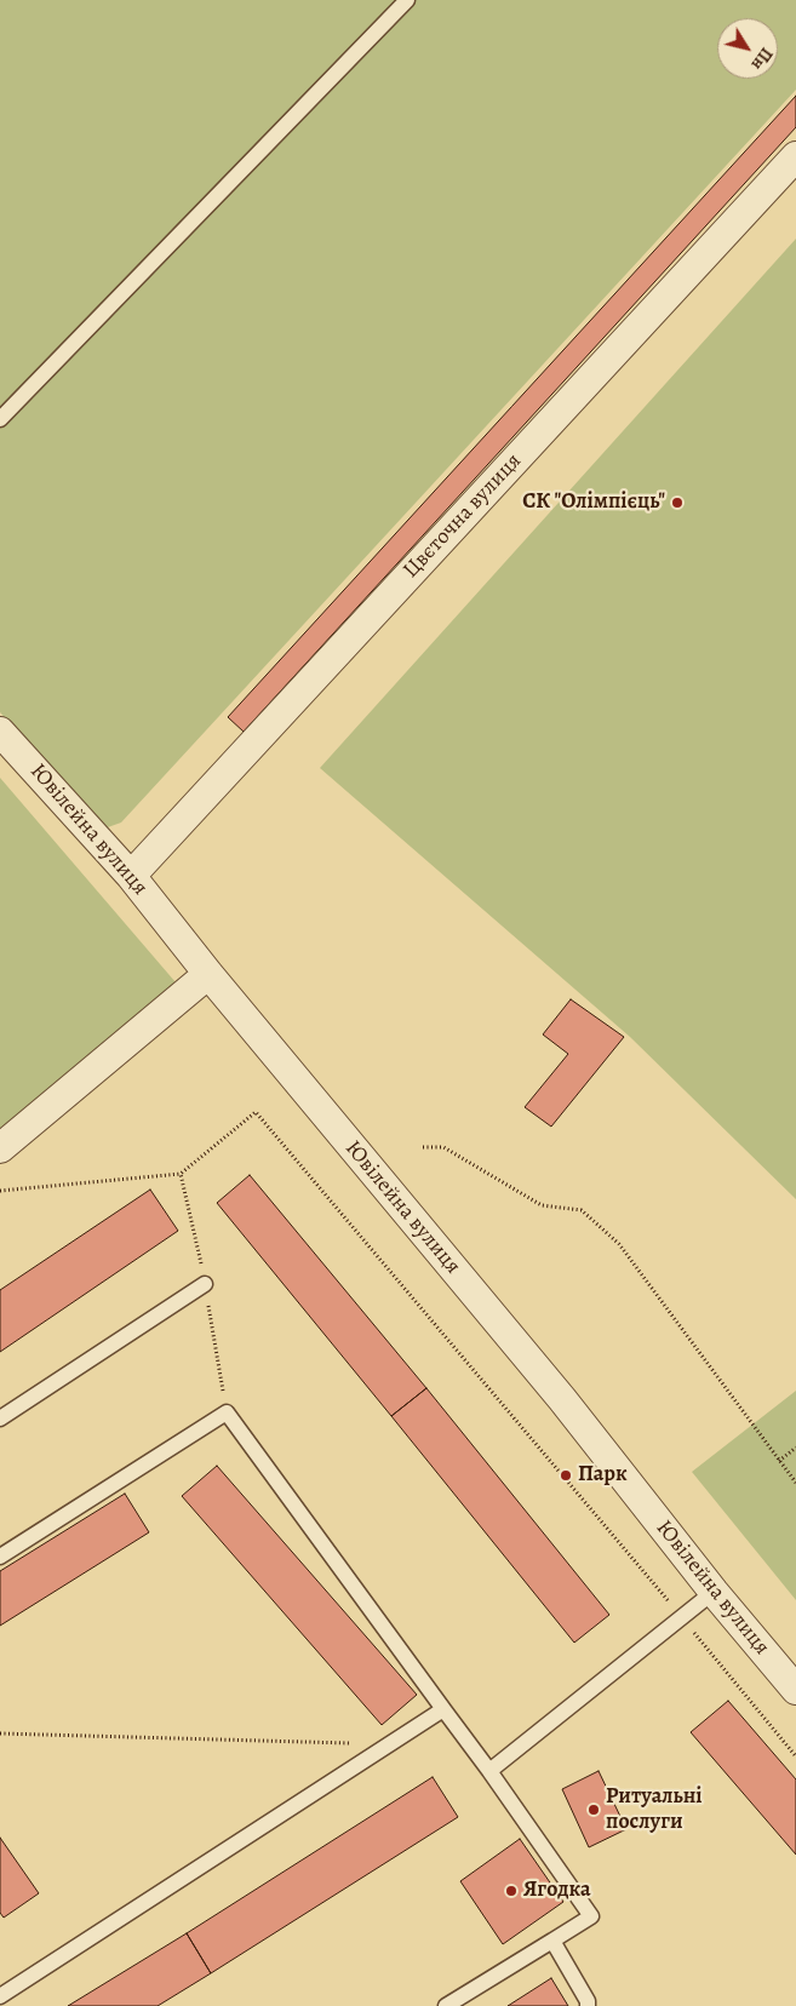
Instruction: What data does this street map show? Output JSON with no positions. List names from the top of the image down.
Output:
{
  "streets": {
    "street": ["Цвєточна вулиця", "Ювілейна вулиця"]
  },
  "crossings": [
    ["Цвєточна вулиця", "Ювілейна вулиця"]
  ],
  "places": [
    "СК \"Олімпієць\"",
    "Парк",
    "Ритуальні послуги",
    "Ягодка"
  ],
  "north": "bottom right"
}
